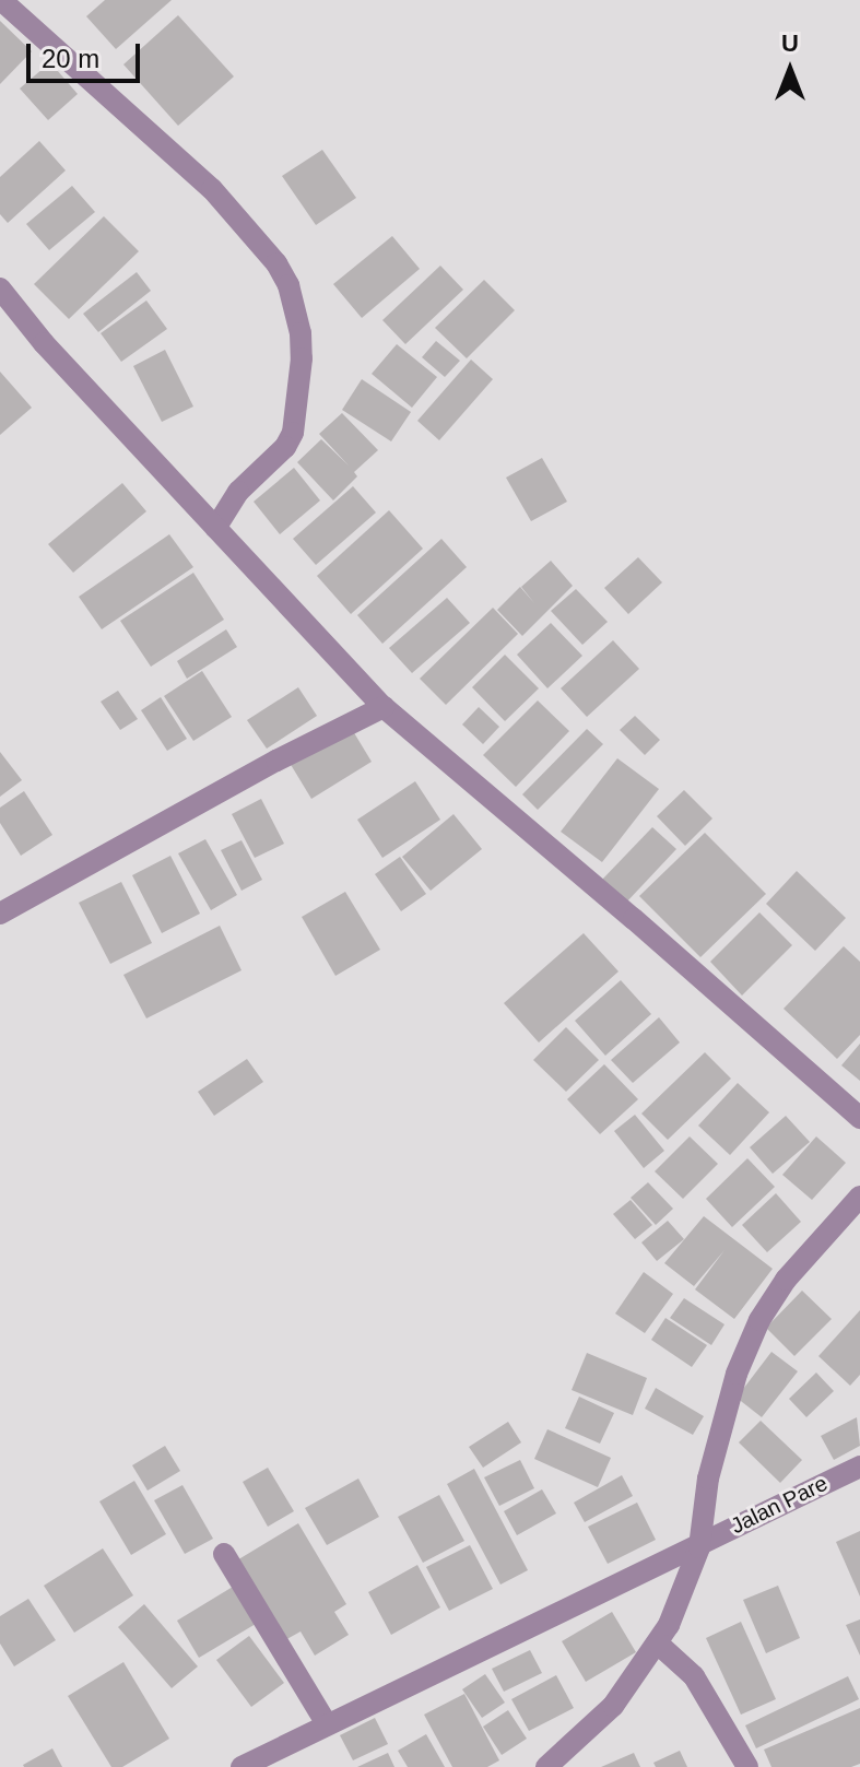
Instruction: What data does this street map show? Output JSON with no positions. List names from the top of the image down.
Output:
{
  "streets": {
    "street": ["Jalan Pare"]
  },
  "scale_bar": "20 m",
  "north": "top"
}
